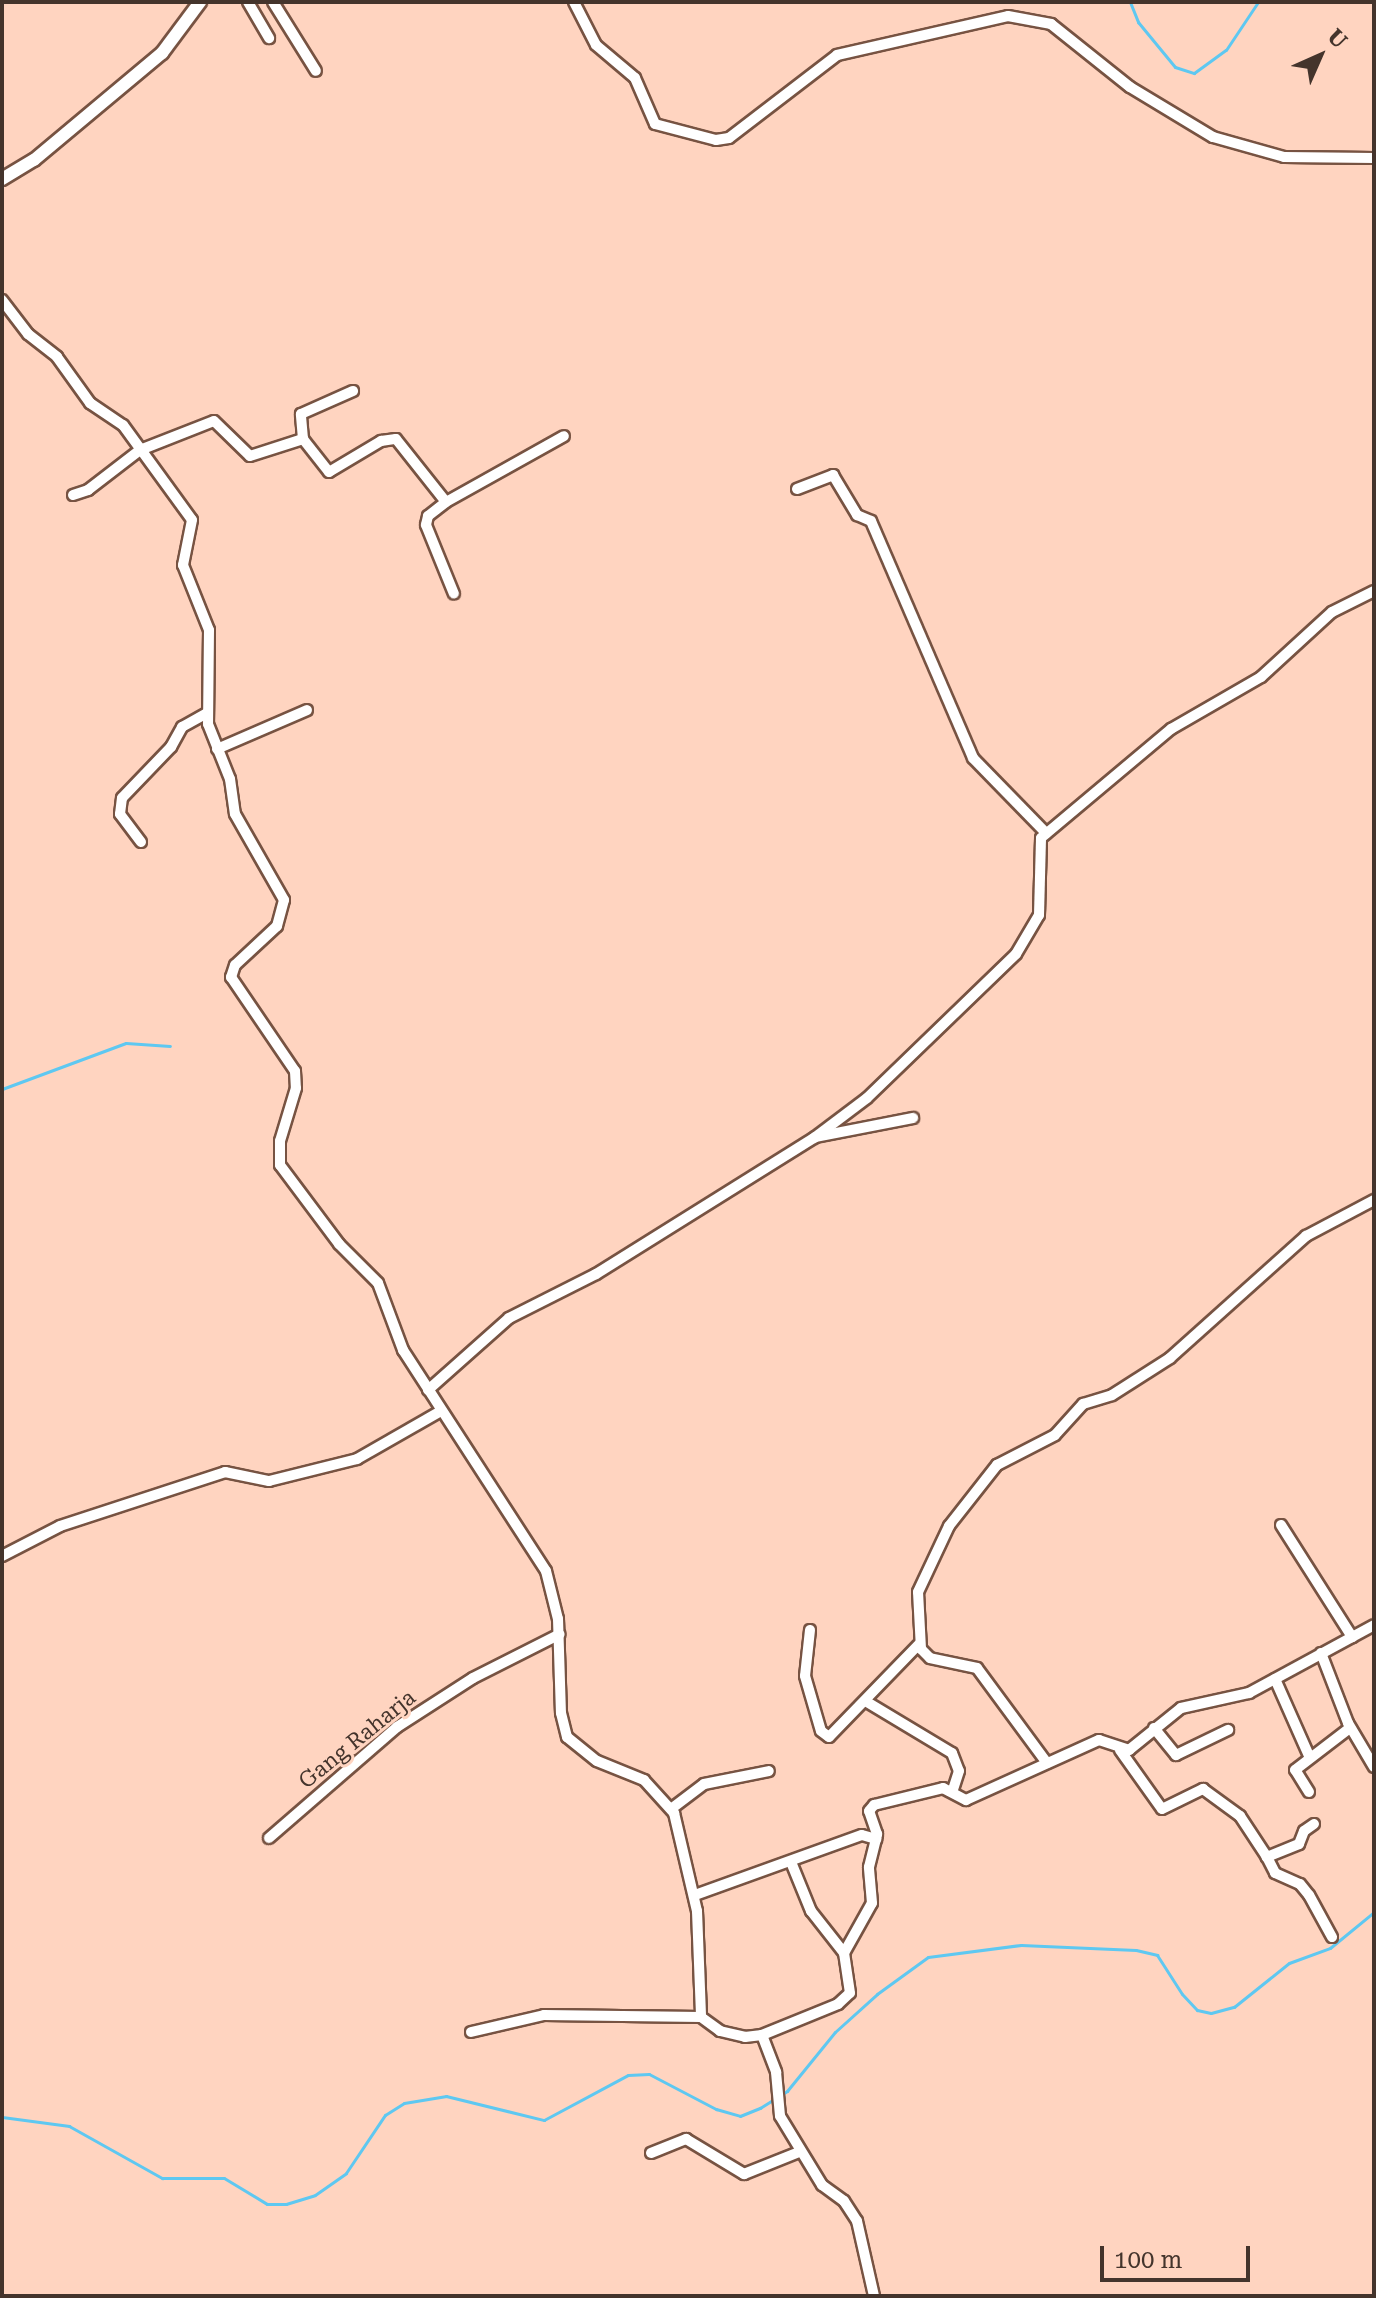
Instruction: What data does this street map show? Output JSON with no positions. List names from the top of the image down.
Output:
{
  "streets": {
    "street": ["Gang Raharja"]
  },
  "scale_bar": "100 m",
  "north": "top right"
}
